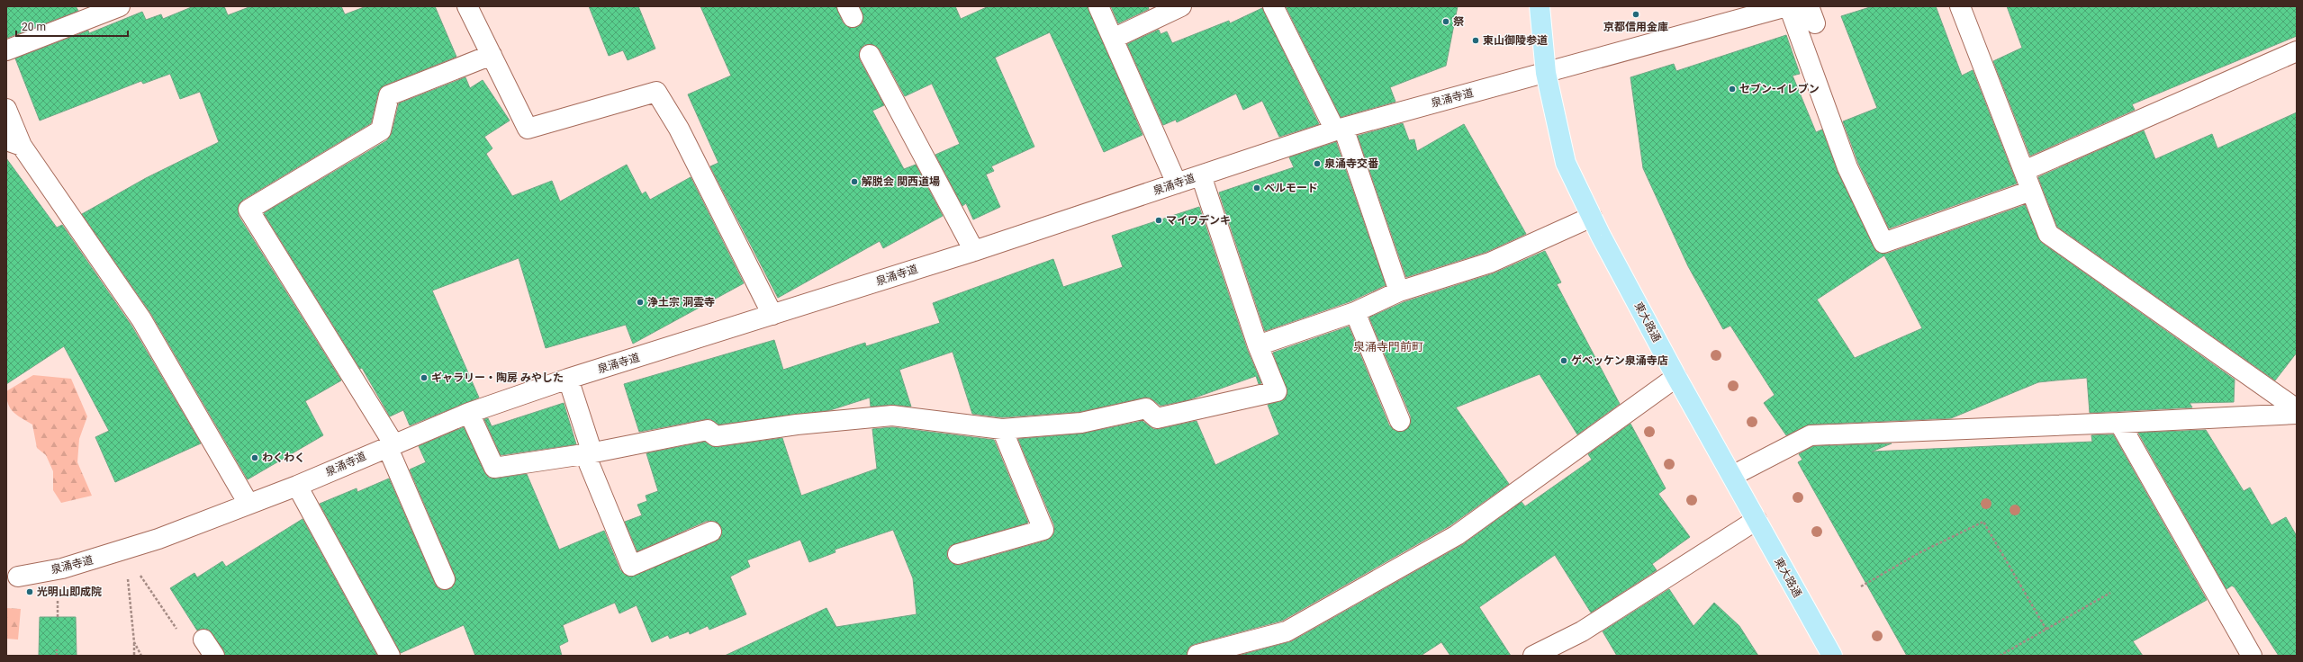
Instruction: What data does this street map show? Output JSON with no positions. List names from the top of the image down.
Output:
{
  "streets": {
    "main road": ["東大路通"],
    "street": ["泉涌寺道"]
  },
  "crossings": [
    ["泉涌寺道", "東大路通"]
  ],
  "districts": ["泉涌寺門前町"],
  "places": [
    "京都信用金庫",
    "祭",
    "東山御陵参道",
    "セブン-イレブン",
    "泉涌寺交番",
    "解脱会 関西道場",
    "ベルモード",
    "マイワデンキ",
    "浄土宗 洞雲寺",
    "ゲベッケン泉涌寺店",
    "ギャラリー・陶房 みやした",
    "わくわく",
    "光明山即成院"
  ],
  "scale_bar": "20 m"
}
